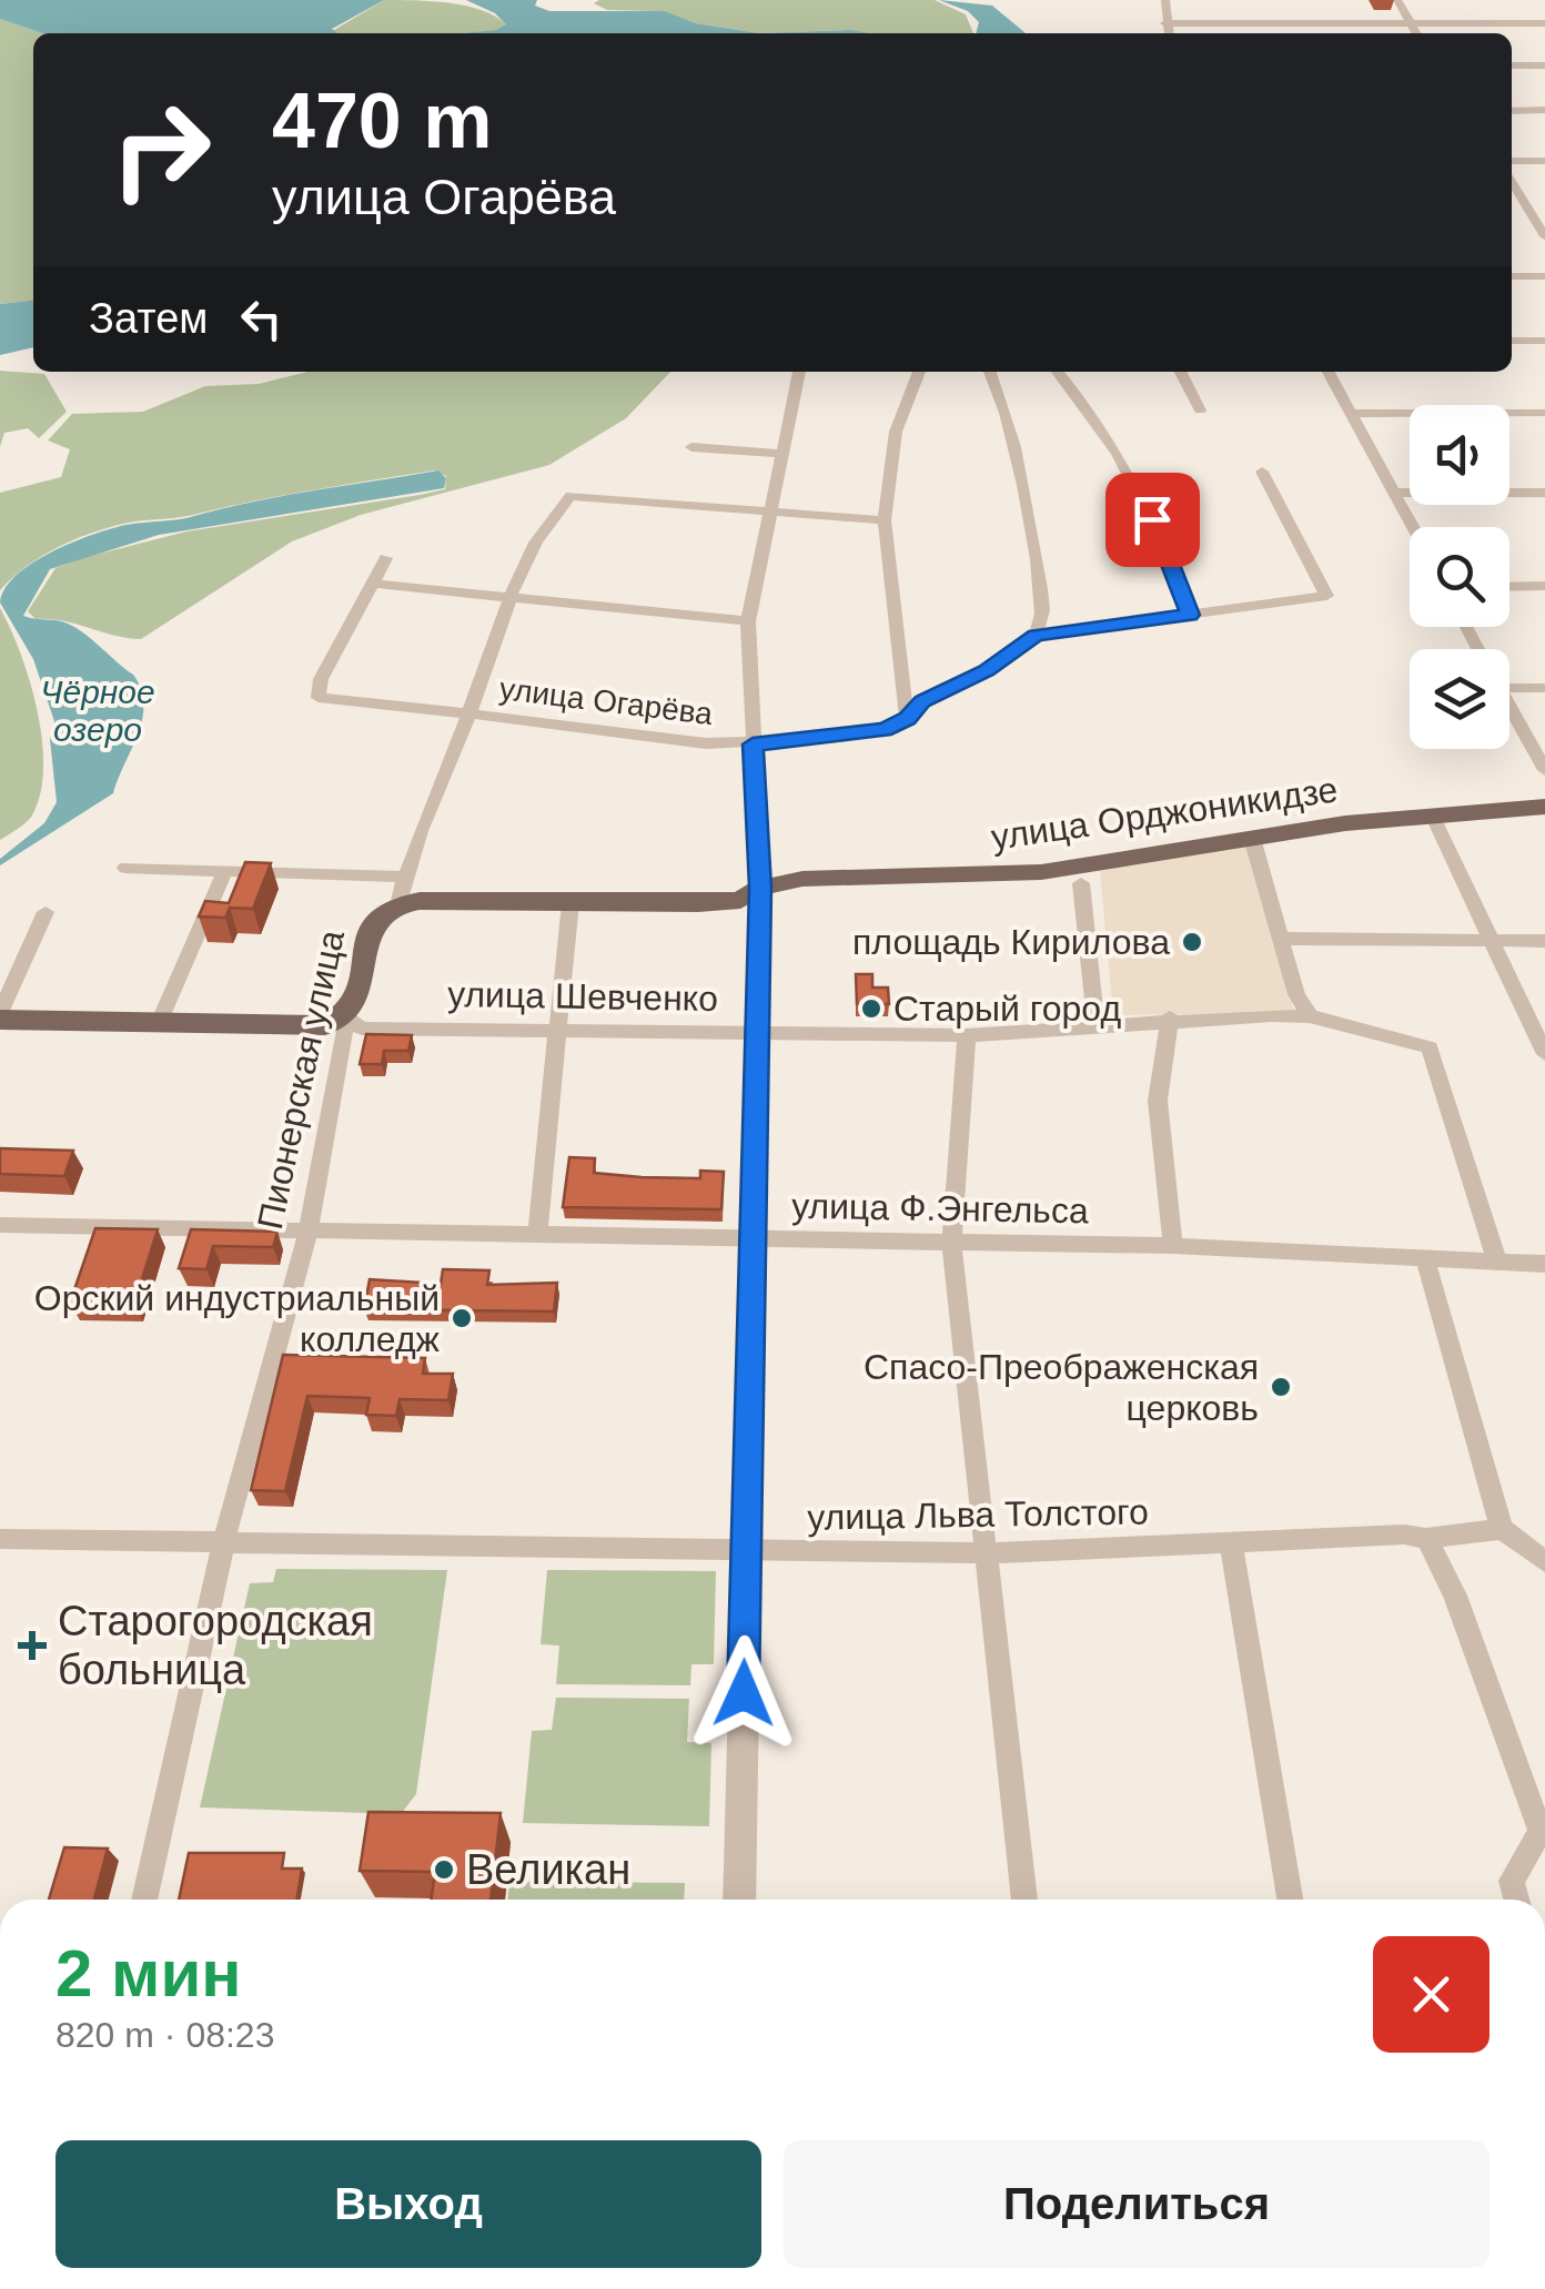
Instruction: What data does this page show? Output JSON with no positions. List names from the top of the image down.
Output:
{
  "streets": {
    "main road": ["улица Орджоникидзе", "улица Шевченко", "Пионерская улица"],
    "street": ["улица Огарёва", "улица Ф.Энгельса", "улица Льва Толстого"]
  },
  "crossings": [
    ["улица Огарёва", "Пионерская улица"],
    ["улица Орджоникидзе", "Пионерская улица"],
    ["улица Шевченко", "Пионерская улица"],
    ["улица Шевченко", "улица Ф.Энгельса"],
    ["Пионерская улица", "улица Ф.Энгельса"],
    ["Пионерская улица", "улица Льва Толстого"]
  ],
  "water": ["Чёрное озеро"],
  "places": {
    "other": [
      "площадь Кирилова",
      "Старый город",
      "Орский индустриальный колледж",
      "Спасо-Преображенская церковь",
      "Великан"
    ],
    "health": ["Старогородская больница"]
  },
  "page": {
    "turn": ["470 m", "улица Огарёва"],
    "then": "Затем",
    "heading": ["2 мин", "820 m · 08:23"],
    "buttons": ["Выход", "Поделиться"]
  }
}
